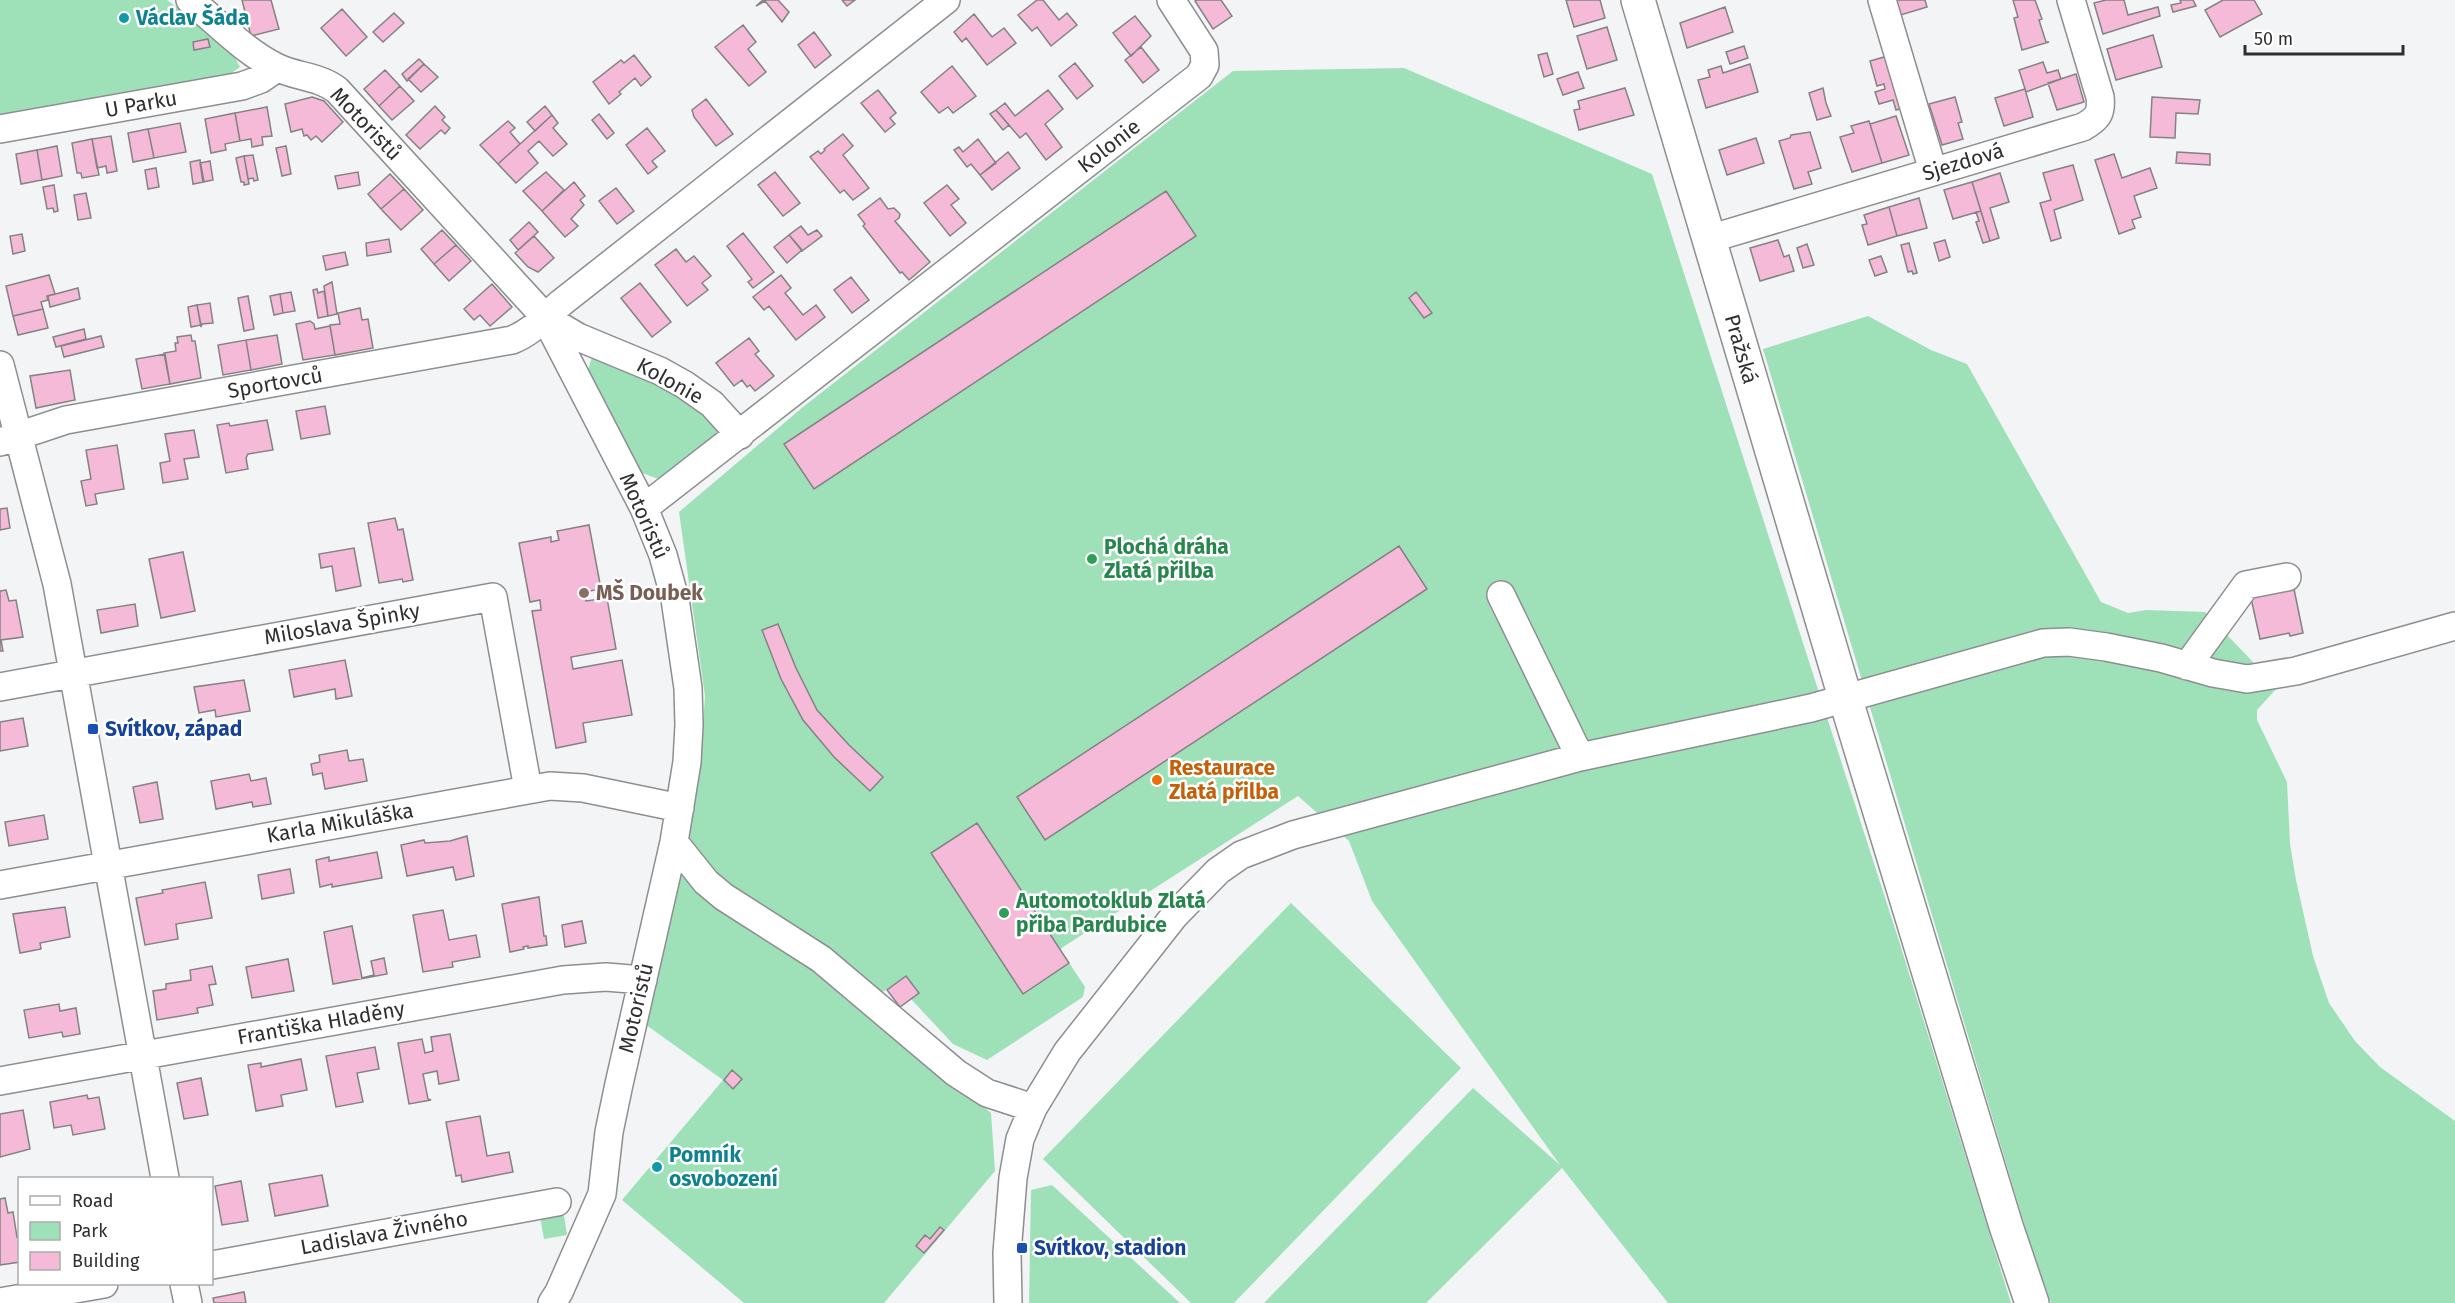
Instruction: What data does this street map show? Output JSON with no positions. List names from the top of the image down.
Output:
{
  "streets": {
    "main road": ["Pražská"],
    "street": [
      "U Parku",
      "Motoristů",
      "Kolonie",
      "Sjezdová",
      "Sportovců",
      "Miloslava Špinky",
      "Karla Mikuláška",
      "Františka Hladěny",
      "Ladislava Živného"
    ]
  },
  "crossings": [
    ["U Parku", "Motoristů"],
    ["Motoristů", "Kolonie"],
    ["Motoristů", "Sportovců"],
    ["Motoristů", "Karla Mikuláška"],
    ["Motoristů", "Františka Hladěny"],
    ["Kolonie", "Sportovců"],
    ["Sjezdová", "Pražská"],
    ["Miloslava Špinky", "Karla Mikuláška"]
  ],
  "places": {
    "other": [
      "Václav Šáda",
      "Plochá dráha Zlatá přilba",
      "MŠ Doubek",
      "Restaurace Zlatá přilba",
      "Automotoklub Zlatá přiba Pardubice",
      "Pomník osvobození"
    ],
    "transit": ["Svítkov, západ", "Svítkov, stadion"]
  },
  "legend": ["Road", "Park", "Building"],
  "scale_bar": "50 m"
}
